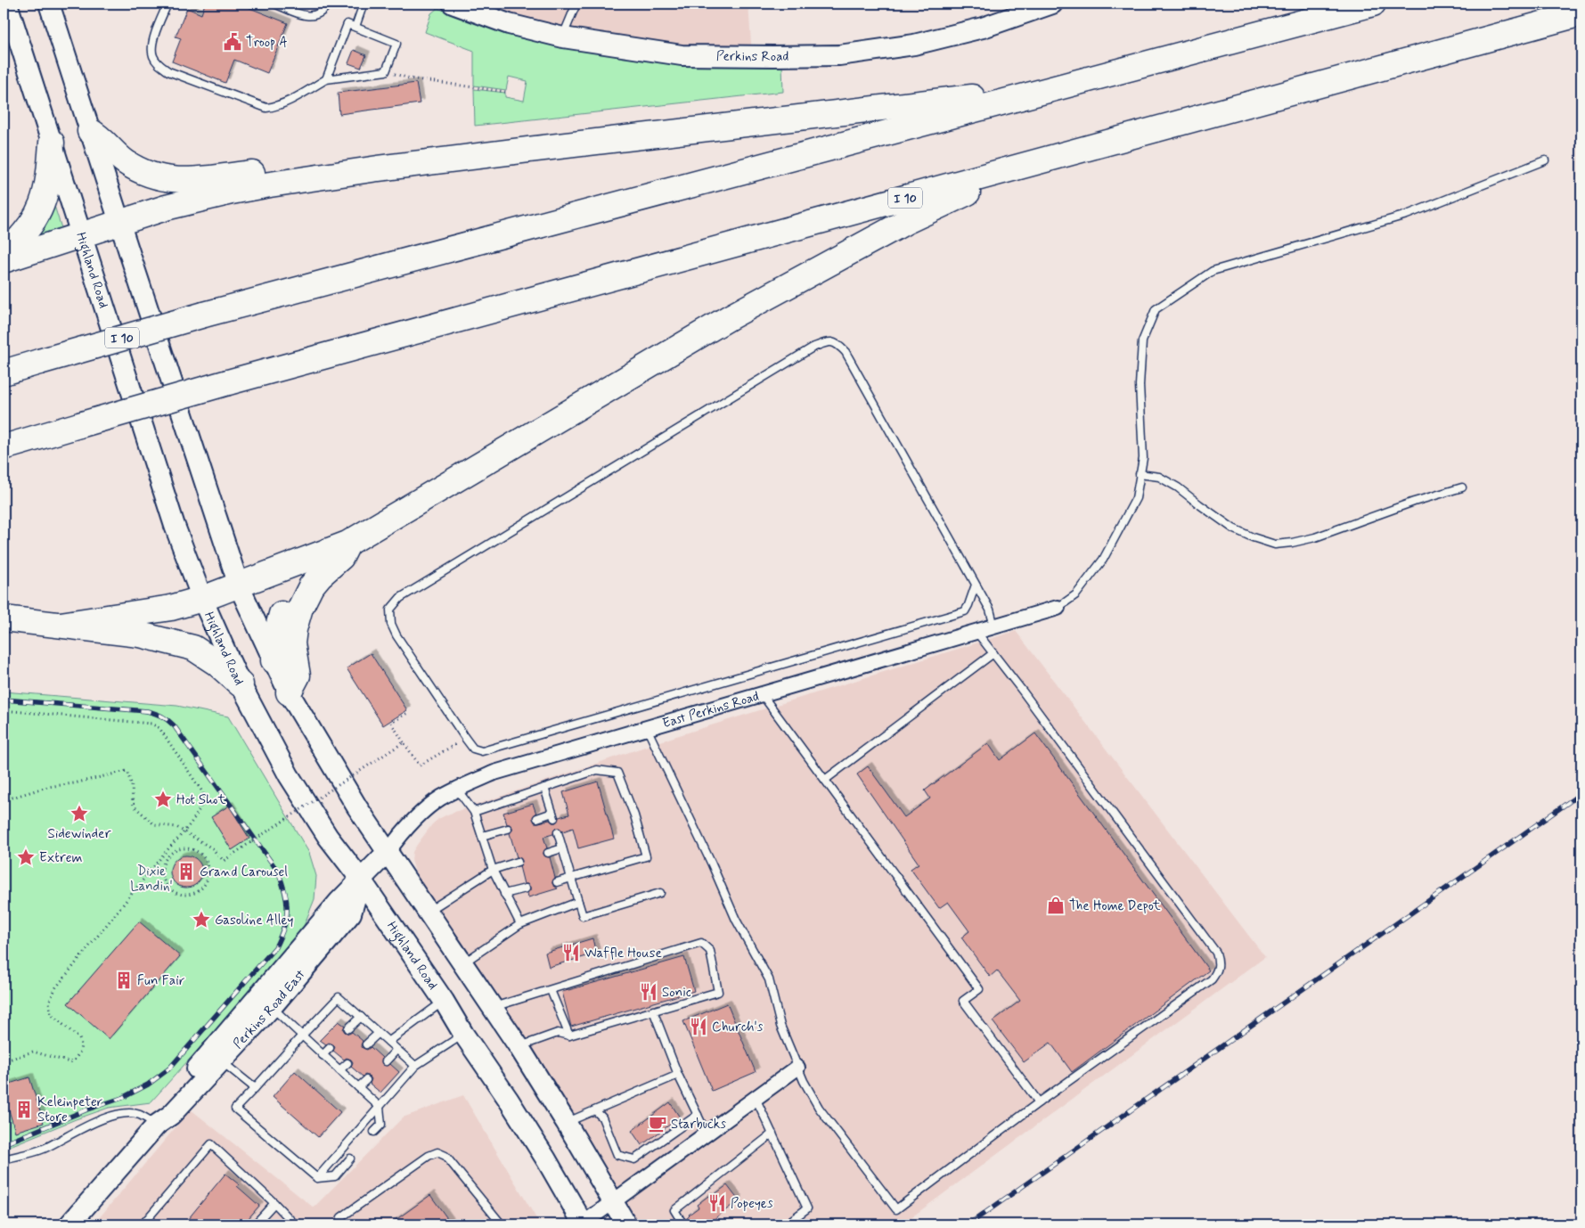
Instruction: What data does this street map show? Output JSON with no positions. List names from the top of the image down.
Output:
{
  "streets": {
    "highway": ["I 10"],
    "main road": ["Perkins Road", "Highland Road", "Perkins Road East"],
    "street": ["East Perkins Road"]
  },
  "crossings": [
    ["Highland Road", "Perkins Road East"],
    ["East Perkins Road", "Perkins Road East"]
  ],
  "parks": ["Dixie Landin'"],
  "places": {
    "public building": ["Troop A"],
    "place": [
      "Hot Shot",
      "Sidewinder",
      "Extrem",
      "Gasoline Alley"
    ],
    "building": ["Grand Carousel", "Fun Fair", "Keleinpeter Store"],
    "shop": ["The Home Depot"],
    "restaurant": [
      "Waffle House",
      "Sonic",
      "Church's",
      "Popeyes"
    ],
    "cafe": ["Starbucks"]
  }
}
